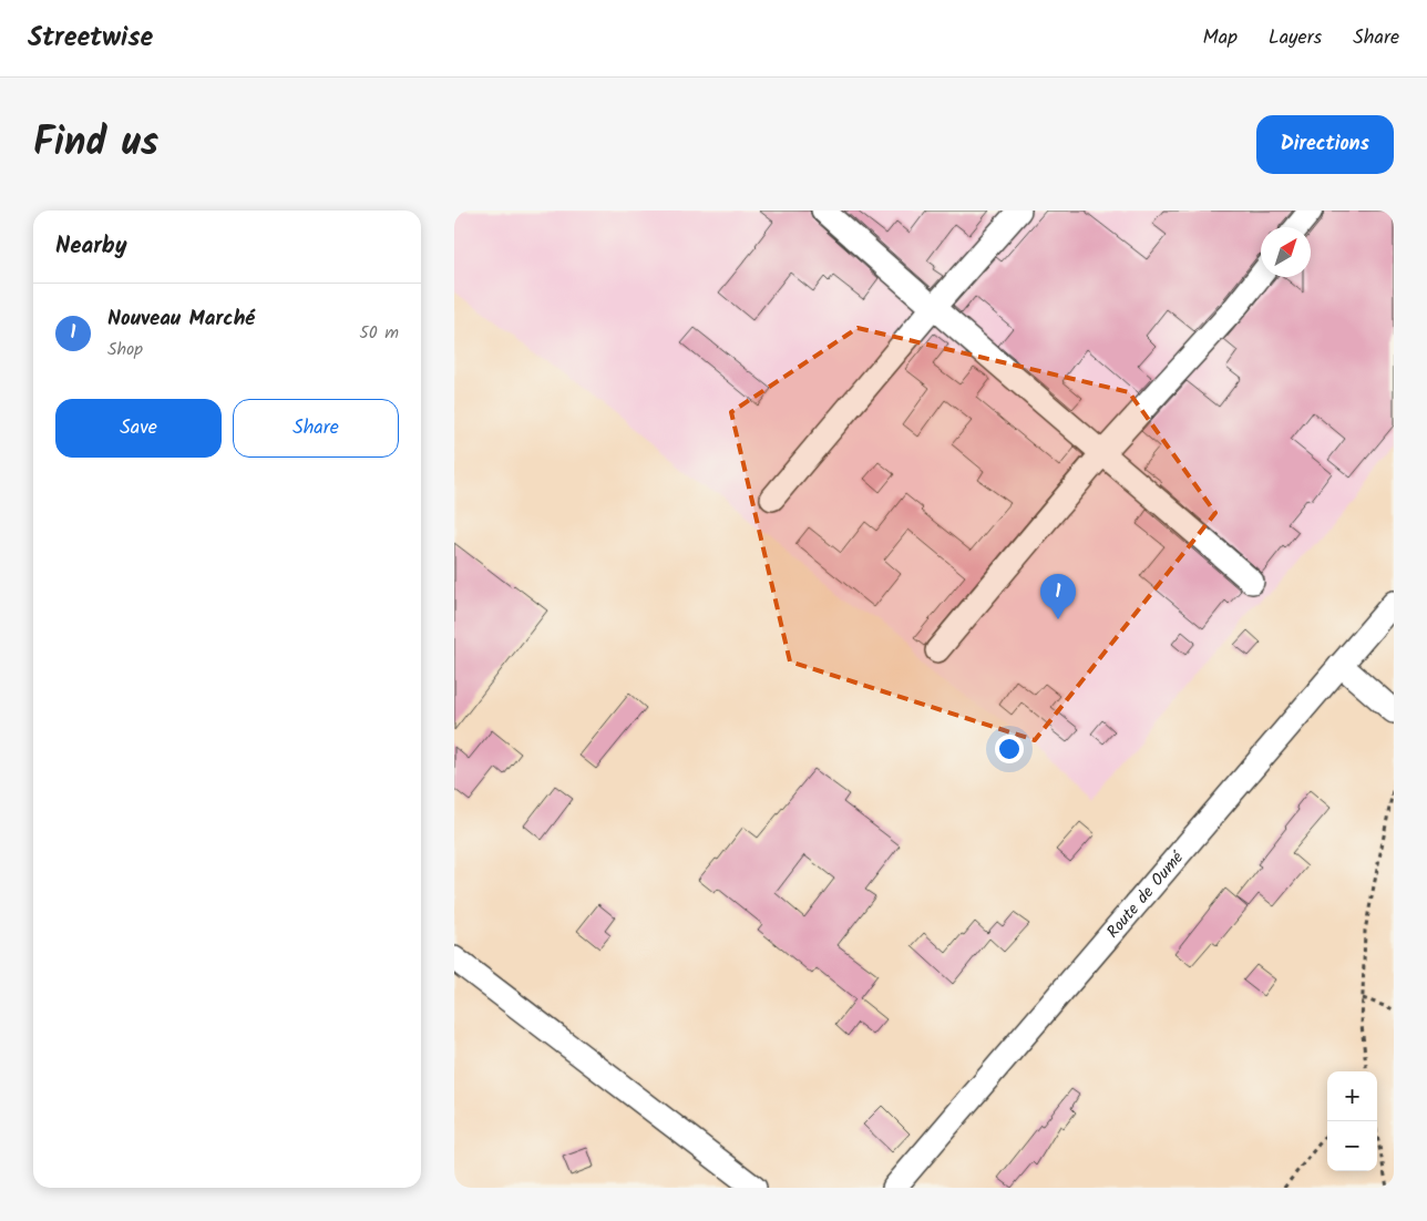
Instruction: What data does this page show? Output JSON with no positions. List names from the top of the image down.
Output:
{
  "streets": {
    "street": ["Route de Oumé"]
  },
  "north": "top right",
  "page": {
    "header": "Streetwise",
    "nav": ["Map", "Layers", "Share"],
    "title": "Find us",
    "buttons": [
      "Directions",
      ["Save", "Share"]
    ],
    "heading": "Nearby",
    "list": [
      {
        "mark": "1",
        "name": "Nouveau Marché",
        "note": "Shop",
        "value": "50 m"
      }
    ],
    "pins": "1",
    "map_buttons": ["+", "−"]
  }
}
